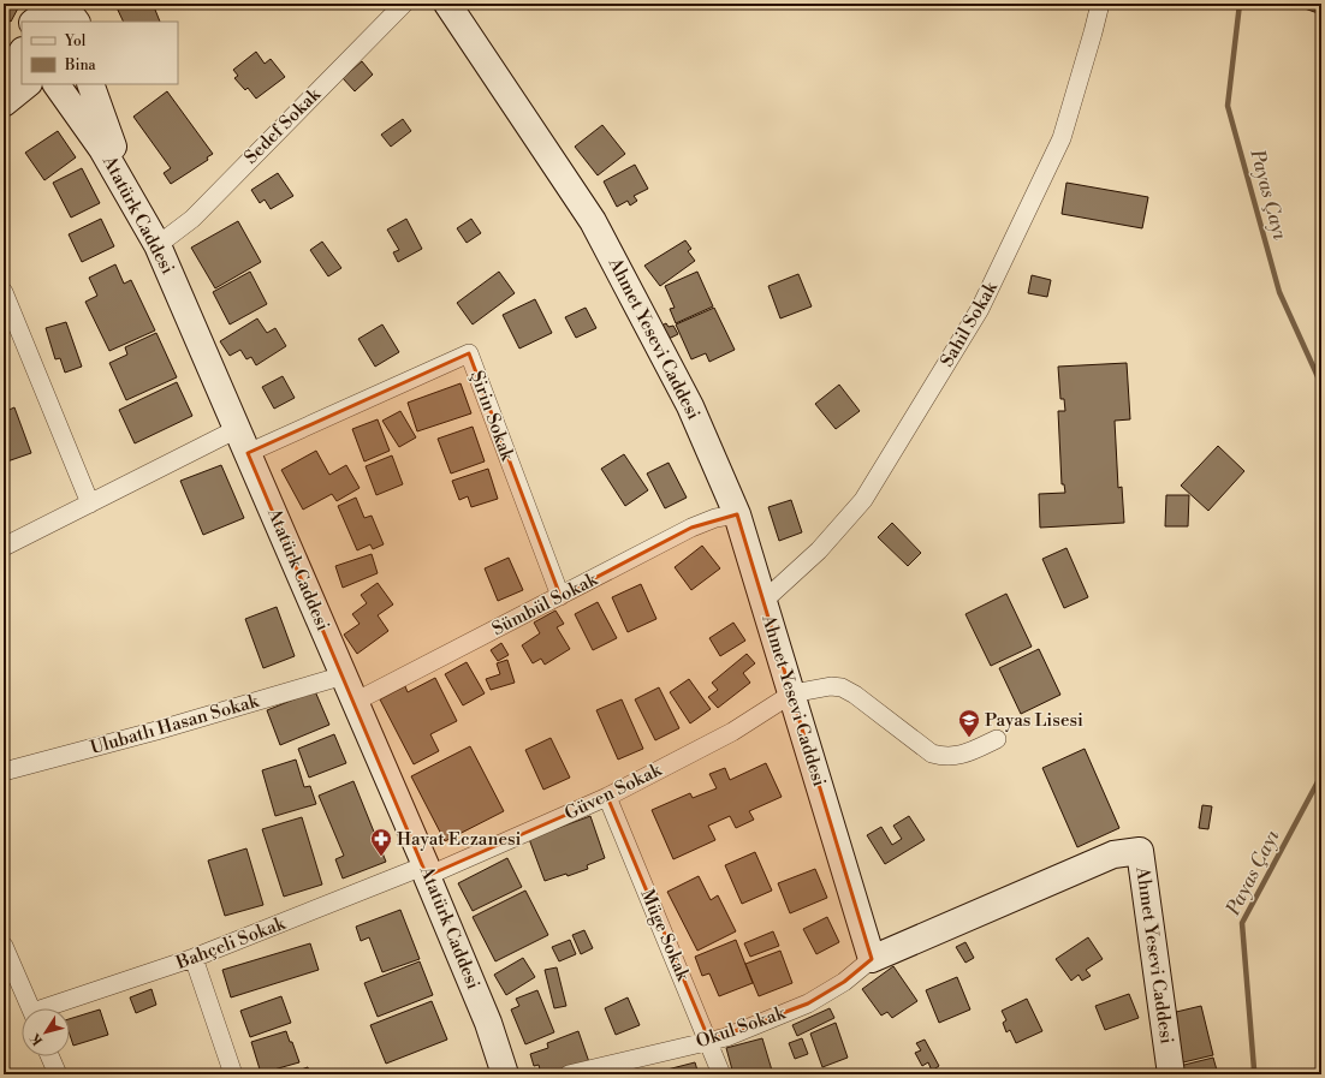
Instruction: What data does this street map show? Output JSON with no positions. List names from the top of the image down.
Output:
{
  "streets": {
    "street": [
      "Sedef Sokak",
      "Atatürk Caddesi",
      "Sahil Sokak",
      "Ahmet Yesevi Caddesi",
      "Şirin Sokak",
      "Sümbül Sokak",
      "Ulubatlı Hasan Sokak",
      "Güven Sokak",
      "Müge Sokak",
      "Bahçeli Sokak",
      "Okul Sokak"
    ]
  },
  "crossings": [
    ["Sedef Sokak", "Atatürk Caddesi"],
    ["Atatürk Caddesi", "Şirin Sokak"],
    ["Atatürk Caddesi", "Sümbül Sokak"],
    ["Atatürk Caddesi", "Ulubatlı Hasan Sokak"],
    ["Atatürk Caddesi", "Güven Sokak"],
    ["Atatürk Caddesi", "Bahçeli Sokak"],
    ["Sahil Sokak", "Ahmet Yesevi Caddesi"],
    ["Ahmet Yesevi Caddesi", "Sümbül Sokak"],
    ["Ahmet Yesevi Caddesi", "Güven Sokak"],
    ["Ahmet Yesevi Caddesi", "Okul Sokak"],
    ["Şirin Sokak", "Sümbül Sokak"],
    ["Güven Sokak", "Müge Sokak"],
    ["Güven Sokak", "Bahçeli Sokak"],
    ["Müge Sokak", "Okul Sokak"]
  ],
  "water": ["Payas Çayı"],
  "places": {
    "school or university": ["Payas Lisesi"],
    "pharmacy": ["Hayat Eczanesi"]
  },
  "legend": ["Yol", "Bina"],
  "north": "bottom left"
}
